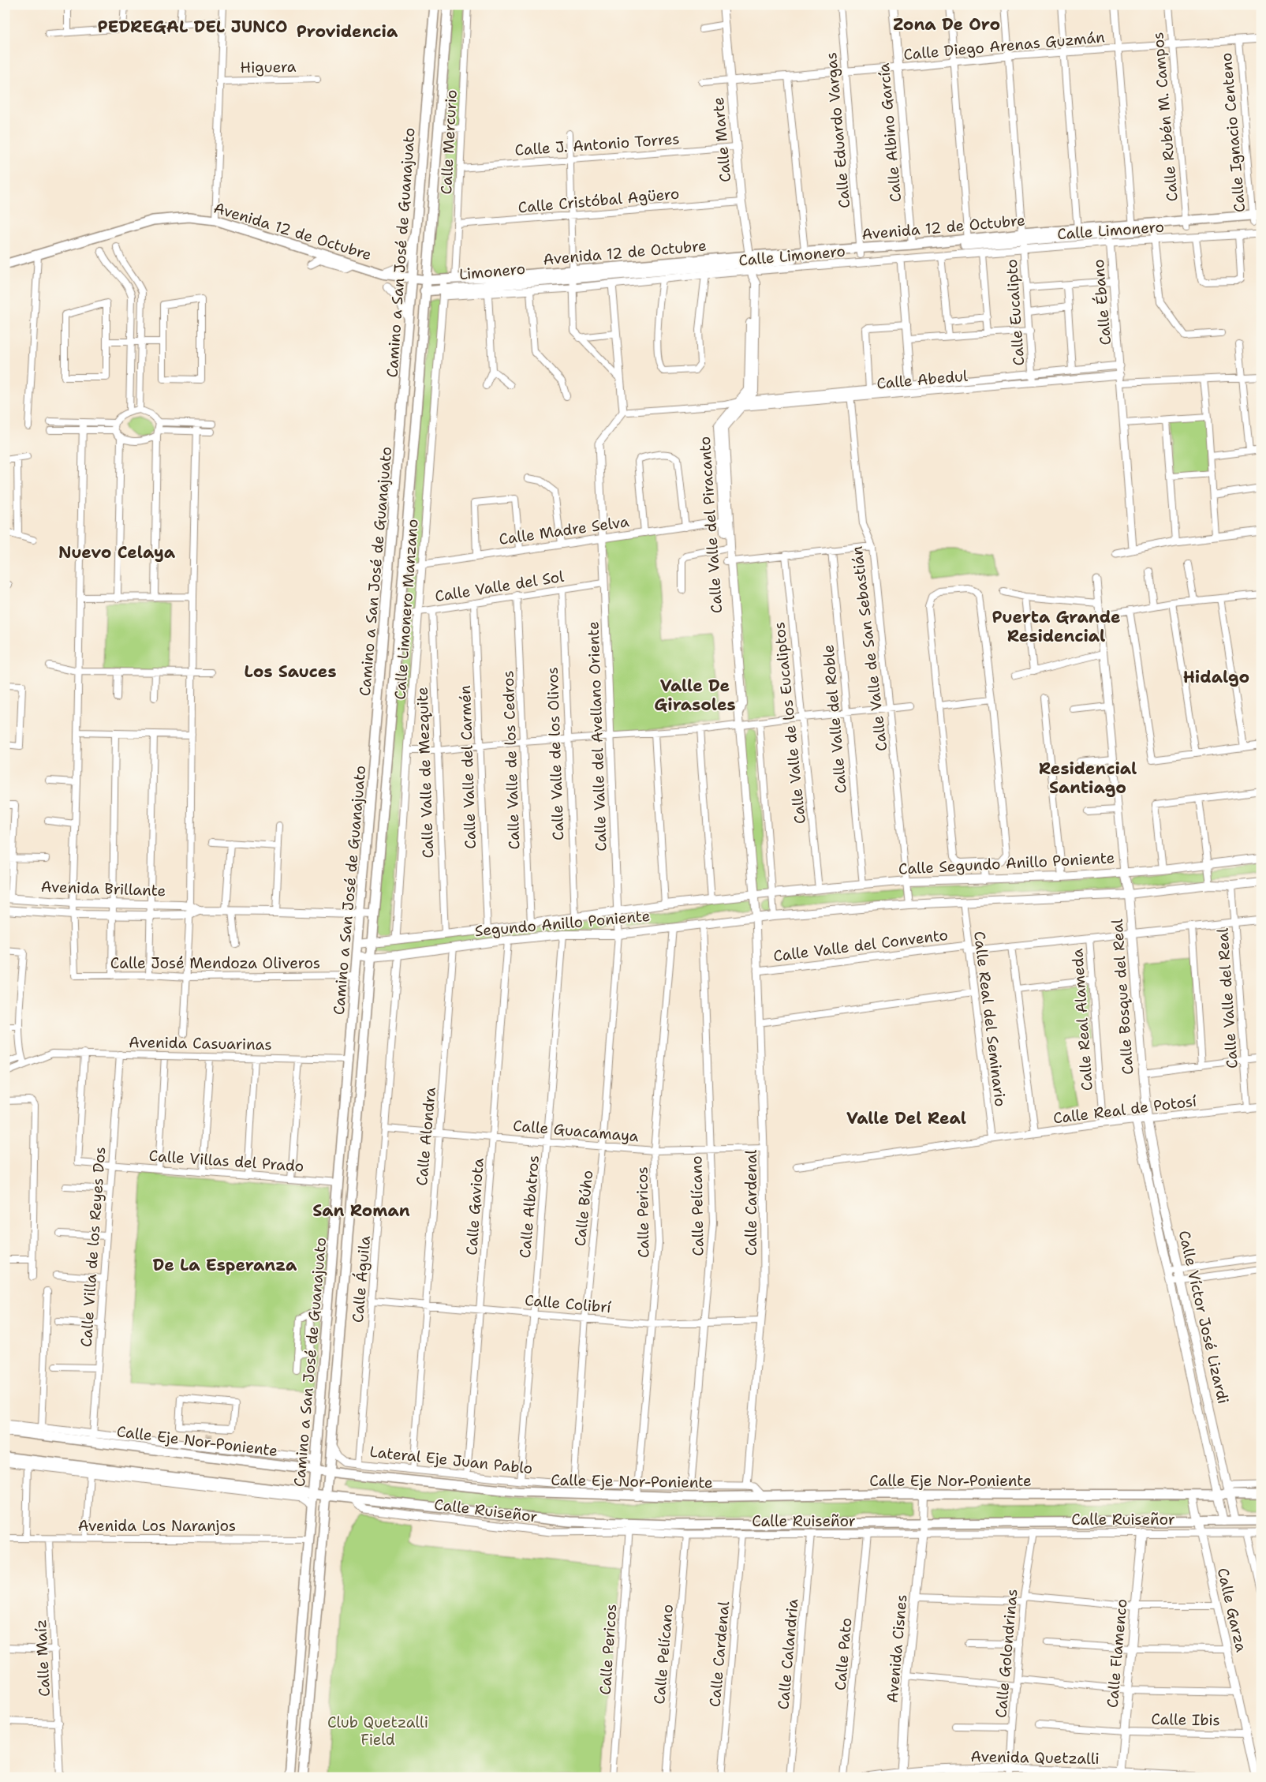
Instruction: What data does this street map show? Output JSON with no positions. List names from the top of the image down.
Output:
{
  "streets": {
    "main road": [
      "Calle Albino García",
      "Calle Marte",
      "Avenida 12 de Octubre",
      "Camino a San José de Guanajuato",
      "Limonero",
      "Calle Valle del Piracanto",
      "Calle Segundo Anillo Poniente",
      "Avenida Brillante",
      "Segundo Anillo Poniente",
      "Calle Bosque del Real",
      "Calle Víctor José Lizardi",
      "Calle Eje Nor-Poniente",
      "Calle Garza",
      "Avenida Cisnes",
      "Calle Flamenco",
      "Avenida Quetzalli"
    ],
    "street": [
      "Calle Diego Arenas Guzmán",
      "Higuera",
      "Calle Rubén M. Campos",
      "Calle Eduardo Vargas",
      "Calle Ignacio Centeno",
      "Calle Mercurio",
      "Calle J. Antonio Torres",
      "Calle Cristóbal Agüero",
      "Calle Limonero",
      "Calle Ébano",
      "Calle Eucalipto",
      "Calle Abedul",
      "Calle Madre Selva",
      "Calle Valle del Sol",
      "Calle Limonero Manzano",
      "Calle Valle de San Sebastián",
      "Calle Valle del Roble",
      "Calle Valle de los Eucaliptos",
      "Calle Valle del Avellano Oriente",
      "Calle Valle de los Olivos",
      "Calle Valle de los Cedros",
      "Calle Valle del Carmén",
      "Calle Valle de Mezquite",
      "Calle Valle del Convento",
      "Calle José Mendoza Oliveros",
      "Calle Valle del Real",
      "Calle Real del Seminario",
      "Calle Real Alameda",
      "Avenida Casuarinas",
      "Calle Real de Potosí",
      "Calle Guacamaya",
      "Calle Alondra",
      "Calle Villas del Prado",
      "Calle Cardenal",
      "Calle Pelícano",
      "Calle Gaviota",
      "Calle Albatros",
      "Calle Búho",
      "Calle Pericos",
      "Calle Villa de los Reyes Dos",
      "Calle Águila",
      "Calle Colibrí",
      "Lateral Eje Juan Pablo",
      "Calle Ruiseñor",
      "Avenida Los Naranjos",
      "Calle Golondrinas",
      "Calle Calandria",
      "Calle Pato",
      "Calle Maíz",
      "Calle Ibis"
    ]
  },
  "crossings": [
    ["Calle Diego Arenas Guzmán", "Calle Rubén M. Campos"],
    ["Calle Diego Arenas Guzmán", "Calle Eduardo Vargas"],
    ["Calle Diego Arenas Guzmán", "Calle Albino García"],
    ["Calle Diego Arenas Guzmán", "Calle Ignacio Centeno"],
    ["Calle Diego Arenas Guzmán", "Calle Marte"],
    ["Calle Diego Arenas Guzmán", "Calle Eucalipto"],
    ["Calle Rubén M. Campos", "Avenida 12 de Octubre"],
    ["Calle Eduardo Vargas", "Avenida 12 de Octubre"],
    ["Calle Albino García", "Avenida 12 de Octubre"],
    ["Calle Albino García", "Calle Limonero"],
    ["Calle Ignacio Centeno", "Avenida 12 de Octubre"],
    ["Calle Marte", "Calle J. Antonio Torres"],
    ["Calle Marte", "Calle Cristóbal Agüero"],
    ["Calle Marte", "Avenida 12 de Octubre"],
    ["Calle Marte", "Calle Limonero"],
    ["Calle Marte", "Calle Valle del Piracanto"],
    ["Calle Mercurio", "Calle J. Antonio Torres"],
    ["Calle Mercurio", "Calle Cristóbal Agüero"],
    ["Calle Mercurio", "Avenida 12 de Octubre"],
    ["Avenida 12 de Octubre", "Calle Limonero"],
    ["Avenida 12 de Octubre", "Camino a San José de Guanajuato"],
    ["Avenida 12 de Octubre", "Limonero"],
    ["Avenida 12 de Octubre", "Calle Ébano"],
    ["Avenida 12 de Octubre", "Calle Eucalipto"],
    ["Avenida 12 de Octubre", "Calle Limonero Manzano"],
    ["Calle Limonero", "Limonero"],
    ["Calle Limonero", "Calle Ébano"],
    ["Calle Limonero", "Calle Eucalipto"],
    ["Calle Limonero", "Calle Valle del Piracanto"],
    ["Calle Limonero", "Calle Limonero Manzano"],
    ["Camino a San José de Guanajuato", "Limonero"],
    ["Camino a San José de Guanajuato", "Calle Madre Selva"],
    ["Camino a San José de Guanajuato", "Calle Valle del Sol"],
    ["Camino a San José de Guanajuato", "Avenida Brillante"],
    ["Camino a San José de Guanajuato", "Segundo Anillo Poniente"],
    ["Camino a San José de Guanajuato", "Calle José Mendoza Oliveros"],
    ["Camino a San José de Guanajuato", "Avenida Casuarinas"],
    ["Camino a San José de Guanajuato", "Calle Villas del Prado"],
    ["Camino a San José de Guanajuato", "Calle Eje Nor-Poniente"],
    ["Camino a San José de Guanajuato", "Lateral Eje Juan Pablo"],
    ["Camino a San José de Guanajuato", "Avenida Los Naranjos"],
    ["Limonero", "Calle Limonero Manzano"],
    ["Calle Ébano", "Calle Abedul"],
    ["Calle Eucalipto", "Calle Abedul"],
    ["Calle Abedul", "Calle Valle del Piracanto"],
    ["Calle Abedul", "Calle Valle de San Sebastián"],
    ["Calle Abedul", "Calle Valle del Avellano Oriente"],
    ["Calle Valle del Piracanto", "Calle Madre Selva"],
    ["Calle Valle del Piracanto", "Calle Segundo Anillo Poniente"],
    ["Calle Valle del Piracanto", "Segundo Anillo Poniente"],
    ["Calle Valle del Piracanto", "Calle Cardenal"],
    ["Calle Madre Selva", "Calle Limonero Manzano"],
    ["Calle Madre Selva", "Calle Valle del Avellano Oriente"],
    ["Calle Valle del Sol", "Calle Limonero Manzano"],
    ["Calle Valle del Sol", "Calle Valle del Avellano Oriente"],
    ["Calle Valle del Sol", "Calle Valle de los Olivos"],
    ["Calle Valle del Sol", "Calle Valle de los Cedros"],
    ["Calle Valle del Sol", "Calle Valle del Carmén"],
    ["Calle Valle del Sol", "Calle Valle de Mezquite"],
    ["Calle Limonero Manzano", "Segundo Anillo Poniente"],
    ["Calle Valle de San Sebastián", "Calle Segundo Anillo Poniente"],
    ["Calle Valle del Roble", "Calle Segundo Anillo Poniente"],
    ["Calle Valle de los Eucaliptos", "Calle Segundo Anillo Poniente"],
    ["Calle Valle del Avellano Oriente", "Segundo Anillo Poniente"],
    ["Calle Valle del Avellano Oriente", "Calle Búho"],
    ["Calle Valle de los Olivos", "Segundo Anillo Poniente"],
    ["Calle Valle de los Cedros", "Segundo Anillo Poniente"],
    ["Calle Valle del Carmén", "Segundo Anillo Poniente"],
    ["Calle Valle de Mezquite", "Segundo Anillo Poniente"],
    ["Calle Segundo Anillo Poniente", "Segundo Anillo Poniente"],
    ["Calle Segundo Anillo Poniente", "Calle Bosque del Real"],
    ["Avenida Brillante", "Calle José Mendoza Oliveros"],
    ["Segundo Anillo Poniente", "Calle Alondra"],
    ["Segundo Anillo Poniente", "Calle Cardenal"],
    ["Segundo Anillo Poniente", "Calle Pelícano"],
    ["Segundo Anillo Poniente", "Calle Gaviota"],
    ["Segundo Anillo Poniente", "Calle Albatros"],
    ["Segundo Anillo Poniente", "Calle Búho"],
    ["Segundo Anillo Poniente", "Calle Pericos"],
    ["Segundo Anillo Poniente", "Calle Águila"],
    ["Calle Valle del Convento", "Calle Bosque del Real"],
    ["Calle Valle del Convento", "Calle Valle del Real"],
    ["Calle Valle del Convento", "Calle Real del Seminario"],
    ["Calle Valle del Convento", "Calle Real Alameda"],
    ["Calle Valle del Convento", "Calle Cardenal"],
    ["Calle Bosque del Real", "Calle Real de Potosí"],
    ["Calle Bosque del Real", "Calle Víctor José Lizardi"],
    ["Calle Valle del Real", "Calle Real de Potosí"],
    ["Calle Real del Seminario", "Calle Real de Potosí"],
    ["Calle Real Alameda", "Calle Real de Potosí"],
    ["Avenida Casuarinas", "Calle Villas del Prado"],
    ["Avenida Casuarinas", "Calle Villa de los Reyes Dos"],
    ["Calle Real de Potosí", "Calle Víctor José Lizardi"],
    ["Calle Guacamaya", "Calle Alondra"],
    ["Calle Guacamaya", "Calle Cardenal"],
    ["Calle Guacamaya", "Calle Pelícano"],
    ["Calle Guacamaya", "Calle Gaviota"],
    ["Calle Guacamaya", "Calle Albatros"],
    ["Calle Guacamaya", "Calle Búho"],
    ["Calle Guacamaya", "Calle Pericos"],
    ["Calle Guacamaya", "Calle Águila"],
    ["Calle Alondra", "Calle Colibrí"],
    ["Calle Alondra", "Lateral Eje Juan Pablo"],
    ["Calle Villas del Prado", "Calle Villa de los Reyes Dos"],
    ["Calle Cardenal", "Calle Colibrí"],
    ["Calle Cardenal", "Lateral Eje Juan Pablo"],
    ["Calle Cardenal", "Calle Ruiseñor"],
    ["Calle Pelícano", "Calle Colibrí"],
    ["Calle Pelícano", "Lateral Eje Juan Pablo"],
    ["Calle Pelícano", "Calle Ruiseñor"],
    ["Calle Gaviota", "Calle Colibrí"],
    ["Calle Gaviota", "Lateral Eje Juan Pablo"],
    ["Calle Albatros", "Calle Colibrí"],
    ["Calle Albatros", "Lateral Eje Juan Pablo"],
    ["Calle Búho", "Calle Colibrí"],
    ["Calle Búho", "Lateral Eje Juan Pablo"],
    ["Calle Pericos", "Calle Colibrí"],
    ["Calle Pericos", "Calle Eje Nor-Poniente"],
    ["Calle Pericos", "Lateral Eje Juan Pablo"],
    ["Calle Pericos", "Calle Ruiseñor"],
    ["Calle Villa de los Reyes Dos", "Calle Eje Nor-Poniente"],
    ["Calle Águila", "Calle Colibrí"],
    ["Calle Águila", "Lateral Eje Juan Pablo"],
    ["Calle Víctor José Lizardi", "Calle Eje Nor-Poniente"],
    ["Calle Eje Nor-Poniente", "Calle Garza"],
    ["Calle Eje Nor-Poniente", "Avenida Cisnes"],
    ["Calle Ruiseñor", "Calle Garza"],
    ["Calle Ruiseñor", "Avenida Cisnes"],
    ["Calle Ruiseñor", "Calle Golondrinas"],
    ["Calle Ruiseñor", "Calle Flamenco"],
    ["Calle Ruiseñor", "Calle Calandria"],
    ["Calle Ruiseñor", "Calle Pato"],
    ["Avenida Los Naranjos", "Calle Maíz"],
    ["Calle Garza", "Calle Ibis"],
    ["Avenida Cisnes", "Avenida Quetzalli"],
    ["Calle Golondrinas", "Avenida Quetzalli"],
    ["Calle Flamenco", "Calle Ibis"],
    ["Calle Flamenco", "Avenida Quetzalli"]
  ],
  "districts": [
    "Zona De Oro",
    "PEDREGAL DEL JUNCO",
    "Providencia",
    "Nuevo Celaya",
    "Puerta Grande Residencial",
    "Los Sauces",
    "Hidalgo",
    "Valle De Girasoles",
    "Residencial Santiago",
    "Valle Del Real",
    "San Roman",
    "De La Esperanza"
  ],
  "parks": ["Club Quetzalli Field"]
}
